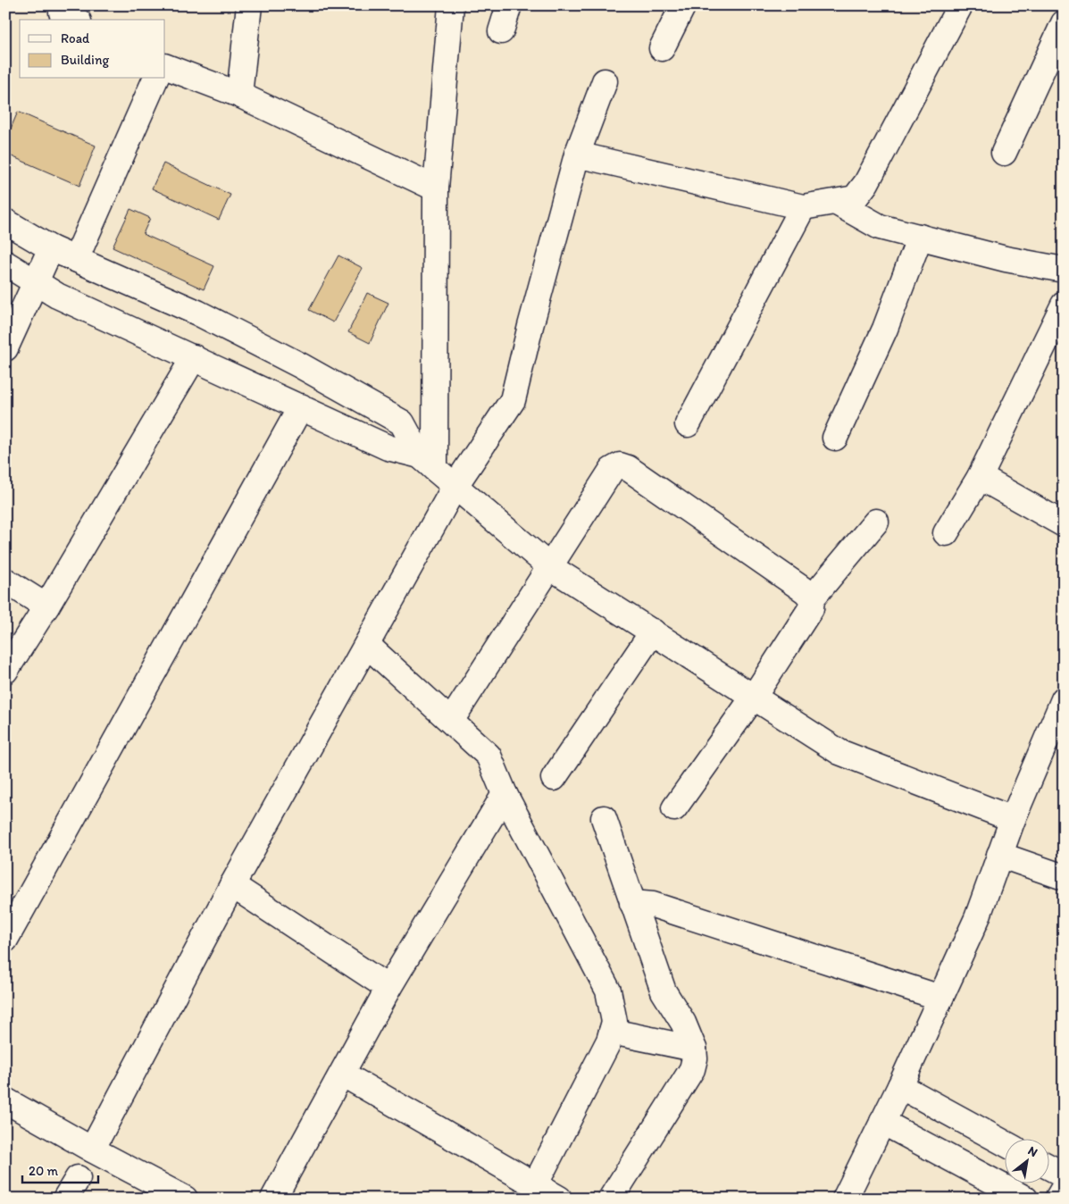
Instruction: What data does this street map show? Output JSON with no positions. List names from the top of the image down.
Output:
{
  "legend": ["Road", "Building"],
  "scale_bar": "20 m",
  "north": "top right"
}
